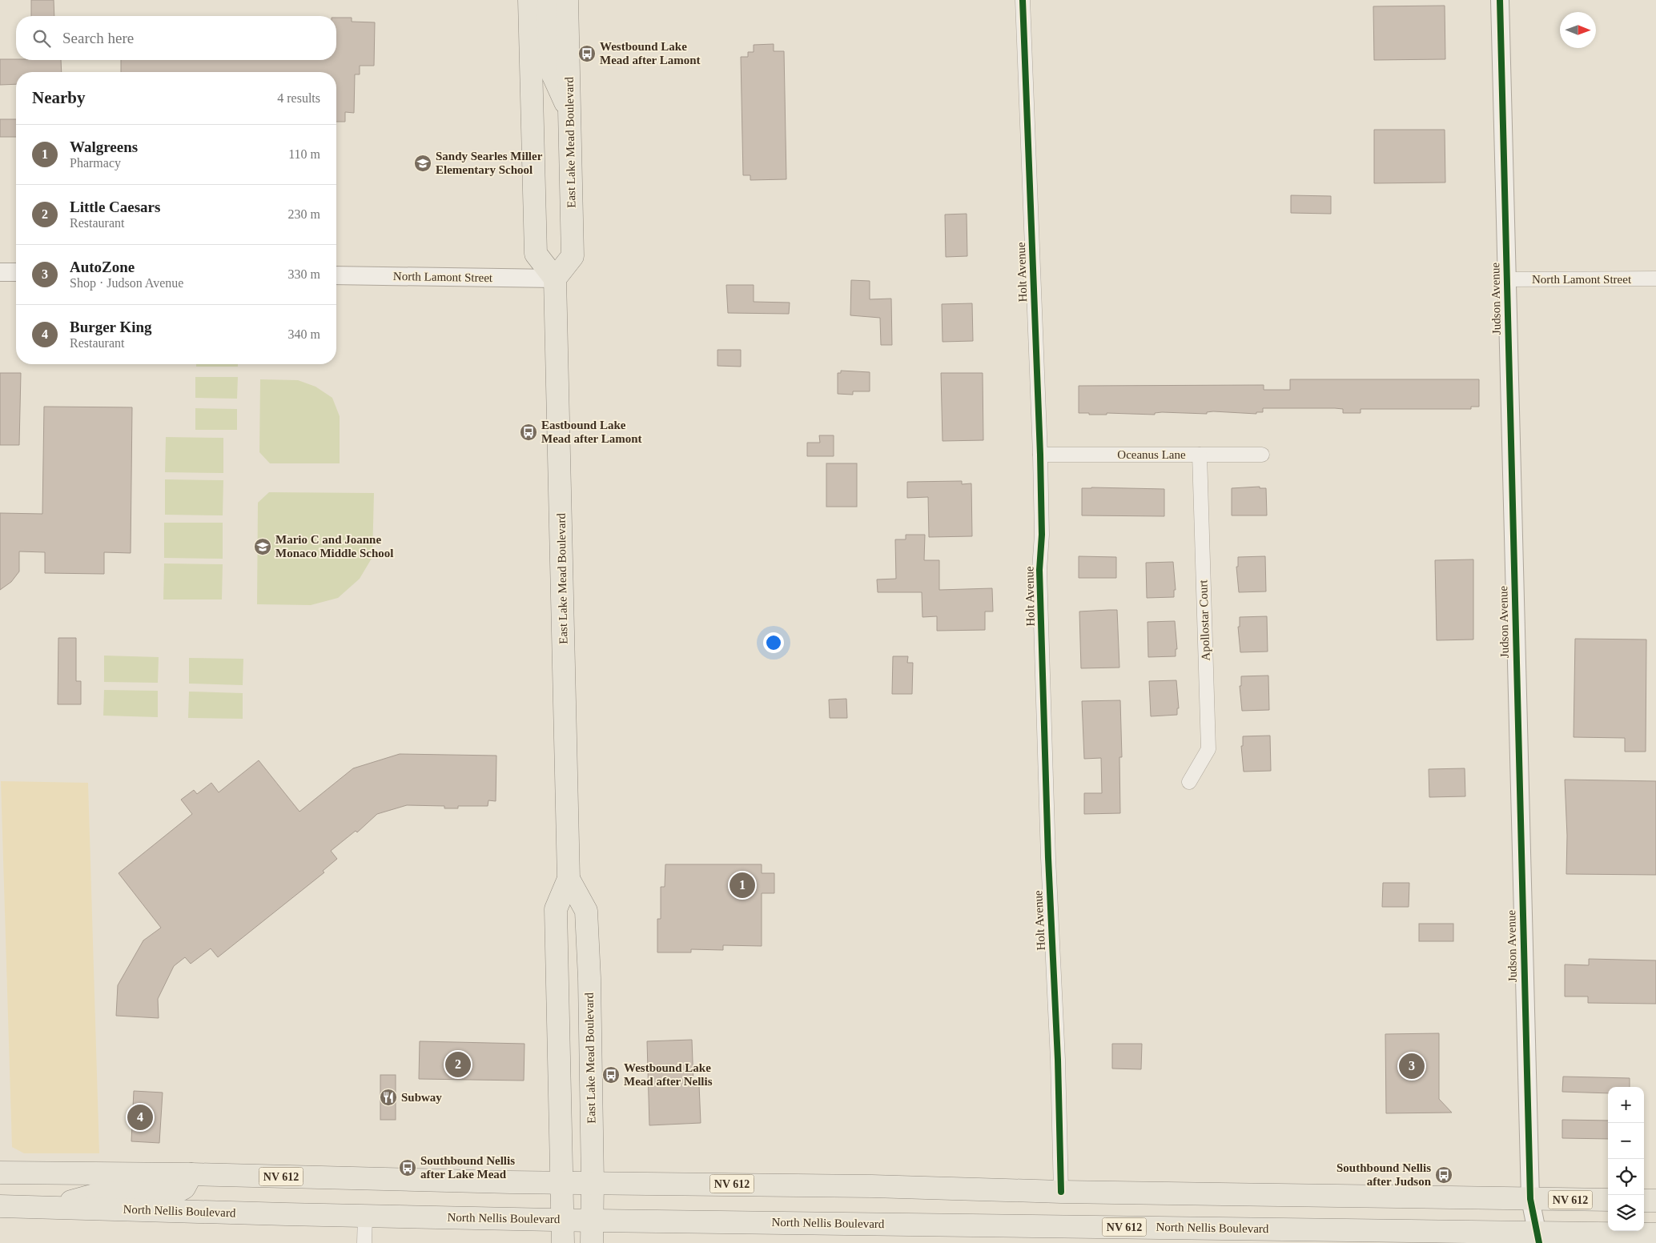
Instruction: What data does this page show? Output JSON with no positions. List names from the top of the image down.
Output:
{
  "streets": {
    "main road": ["East Lake Mead Boulevard", "NV 612", "North Nellis Boulevard"],
    "street": [
      "Holt Avenue",
      "North Lamont Street",
      "Judson Avenue",
      "Oceanus Lane",
      "Apollostar Court"
    ]
  },
  "crossings": [
    ["East Lake Mead Boulevard", "North Lamont Street"],
    ["East Lake Mead Boulevard", "NV 612"],
    ["East Lake Mead Boulevard", "North Nellis Boulevard"],
    ["Holt Avenue", "Oceanus Lane"],
    ["Holt Avenue", "NV 612"],
    ["North Lamont Street", "Judson Avenue"],
    ["Judson Avenue", "NV 612"],
    ["Judson Avenue", "North Nellis Boulevard"],
    ["Oceanus Lane", "Apollostar Court"]
  ],
  "places": {
    "bus stop": [
      "Westbound Lake Mead after Lamont",
      "Eastbound Lake Mead after Lamont",
      "Westbound Lake Mead after Nellis",
      "Southbound Nellis after Lake Mead",
      "Southbound Nellis after Judson"
    ],
    "school or university": ["Sandy Searles Miller Elementary School", "Mario C and Joanne Monaco Middle School"],
    "restaurant": ["Subway"]
  },
  "north": "right",
  "page": {
    "search": "Search here",
    "heading": ["Nearby", "4 results"],
    "list": [
      {
        "mark": "1",
        "name": "Walgreens",
        "note": "Pharmacy",
        "value": "110 m"
      },
      {
        "mark": "2",
        "name": "Little Caesars",
        "note": "Restaurant",
        "value": "230 m"
      },
      {
        "mark": "3",
        "name": "AutoZone",
        "note": "Shop · Judson Avenue",
        "value": "330 m"
      },
      {
        "mark": "4",
        "name": "Burger King",
        "note": "Restaurant",
        "value": "340 m"
      }
    ],
    "pins": [
      "1",
      "2",
      "3",
      "4"
    ],
    "map_buttons": ["+", "−"]
  }
}
